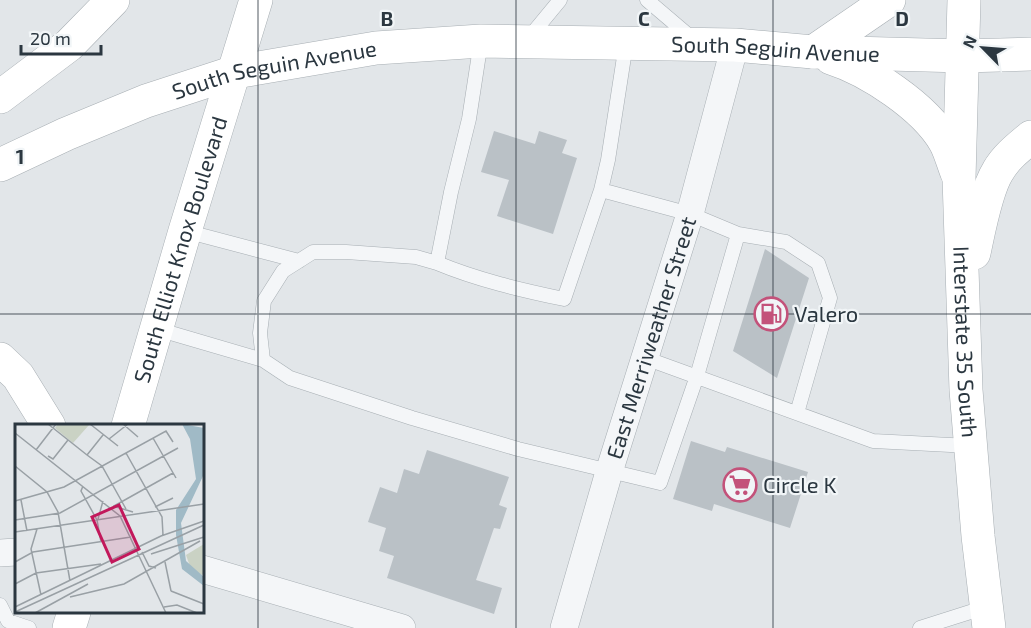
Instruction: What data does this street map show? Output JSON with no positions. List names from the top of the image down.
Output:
{
  "streets": {
    "main road": ["South Seguin Avenue", "South Elliot Knox Boulevard", "Interstate 35 South"],
    "street": ["East Merriweather Street"]
  },
  "crossings": [
    ["South Seguin Avenue", "South Elliot Knox Boulevard"],
    ["South Seguin Avenue", "East Merriweather Street"],
    ["South Seguin Avenue", "Interstate 35 South"]
  ],
  "places": {
    "fuel station": ["Valero"],
    "supermarket": ["Circle K"]
  },
  "scale_bar": "20 m",
  "north": "top left",
  "grid": {
    "columns": ["B", "C", "D"],
    "rows": ["1"]
  }
}
